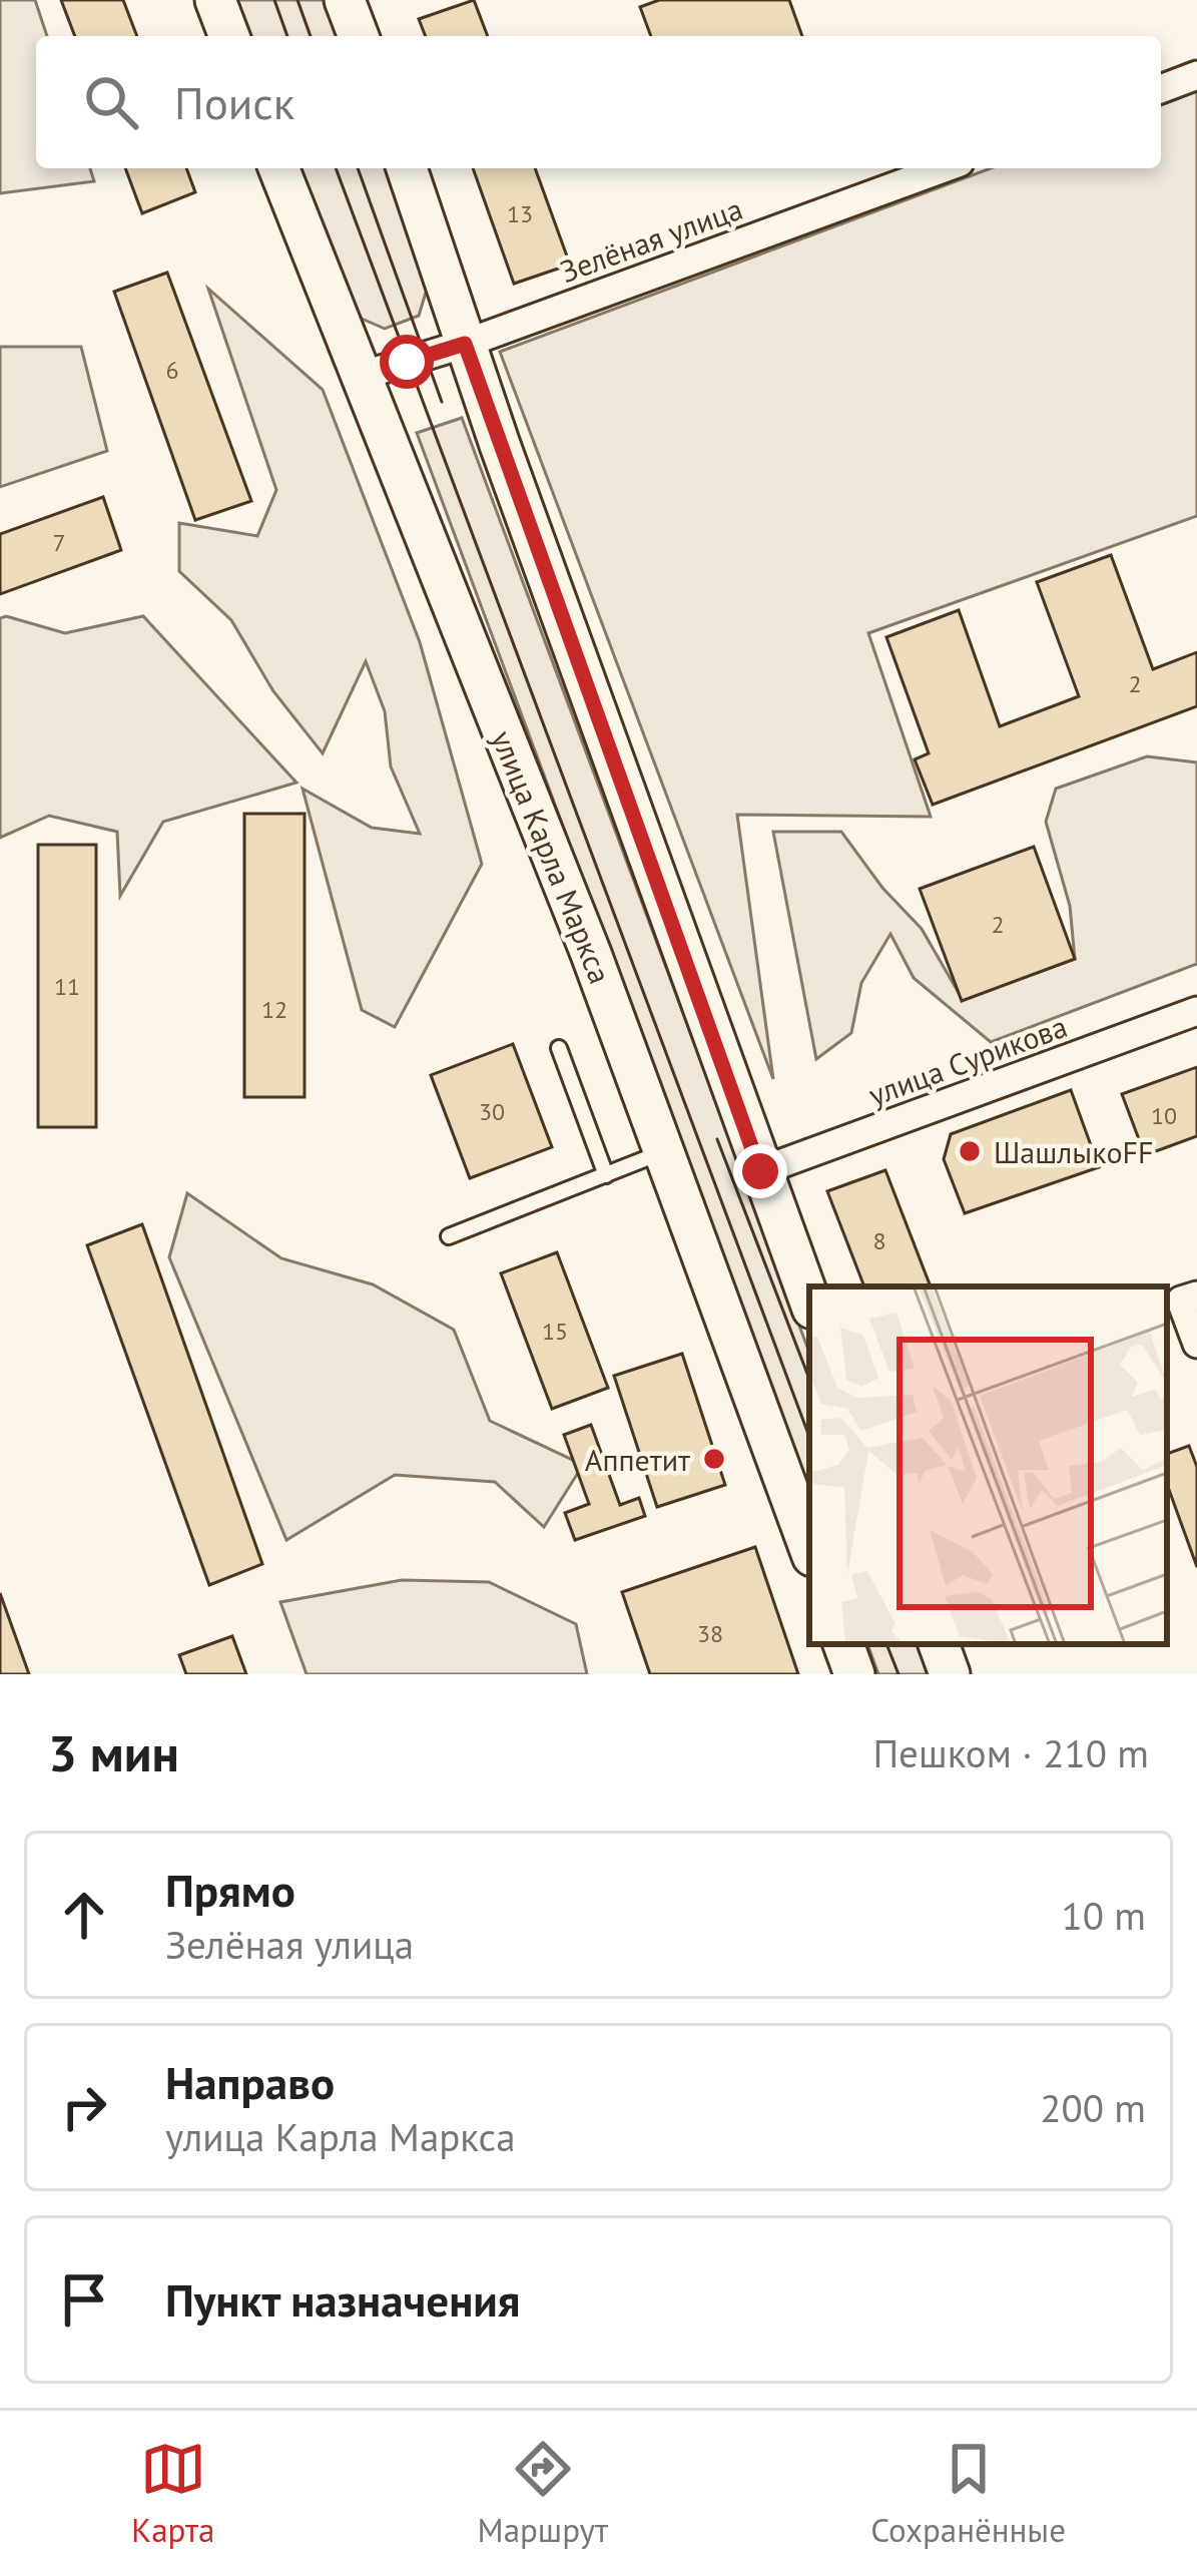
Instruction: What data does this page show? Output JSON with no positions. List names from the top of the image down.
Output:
{
  "streets": {
    "street": ["Зелёная улица", "улица Карла Маркса", "улица Сурикова"]
  },
  "crossings": [
    ["Зелёная улица", "улица Карла Маркса"]
  ],
  "places": ["ШашлыкoFF", "Аппетит"],
  "house_numbers": [
    "13",
    "6",
    "7",
    "2",
    "2",
    "11",
    "12",
    "30",
    "10",
    "8",
    "15",
    "38"
  ],
  "page": {
    "search": "Поиск",
    "heading": ["3 мин", "Пешком · 210 m"],
    "list": [
      ["Прямо", "Зелёная улица", "10 m"],
      ["Направо", "улица Карла Маркса", "200 m"],
      "Пункт назначения"
    ],
    "nav": ["Карта", "Маршрут", "Сохранённые"]
  }
}
